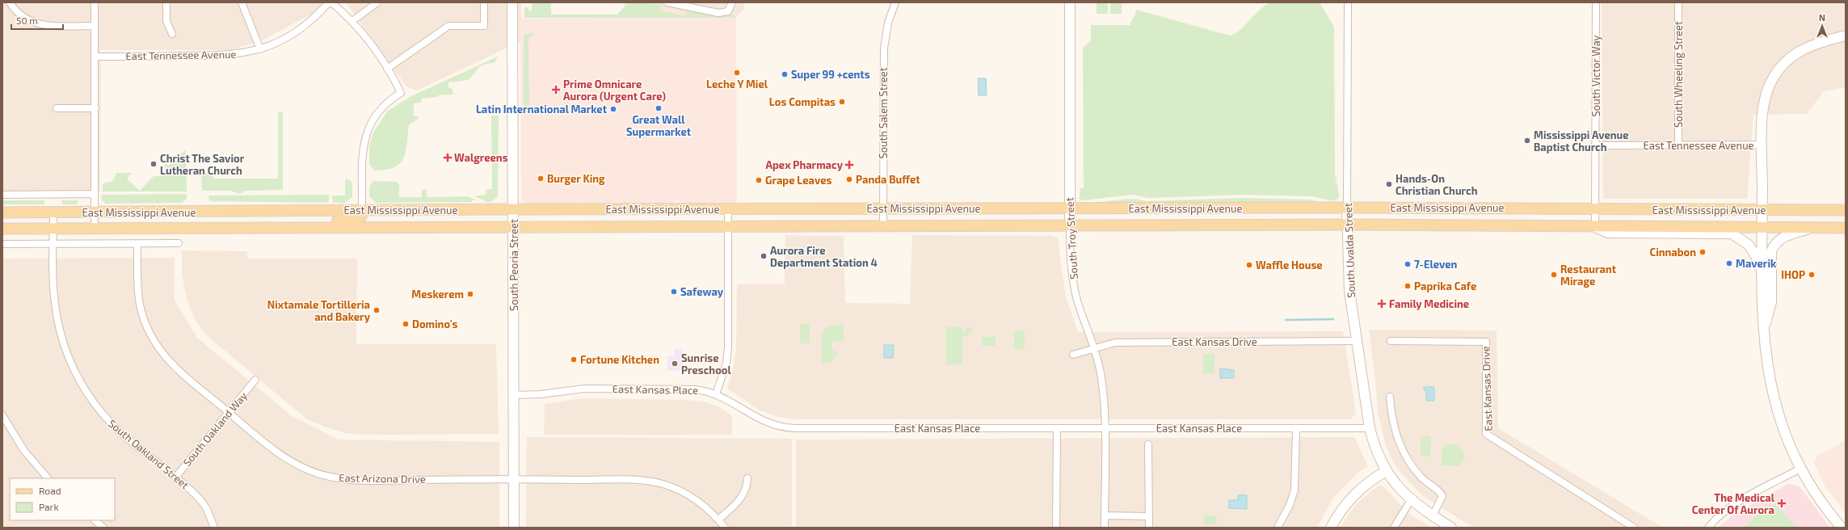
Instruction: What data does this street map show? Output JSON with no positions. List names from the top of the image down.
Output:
{
  "streets": {
    "main road": ["East Mississippi Avenue"],
    "street": [
      "East Tennessee Avenue",
      "South Wheeling Street",
      "South Victor Way",
      "South Salem Street",
      "South Troy Street",
      "South Uvalda Street",
      "South Peoria Street",
      "East Kansas Drive",
      "East Kansas Place",
      "South Oakland Way",
      "South Oakland Street",
      "East Arizona Drive"
    ]
  },
  "crossings": [
    ["East Tennessee Avenue", "South Wheeling Street"],
    ["East Tennessee Avenue", "South Victor Way"],
    ["South Victor Way", "East Mississippi Avenue"],
    ["South Salem Street", "East Mississippi Avenue"],
    ["East Mississippi Avenue", "South Troy Street"],
    ["East Mississippi Avenue", "South Uvalda Street"],
    ["East Mississippi Avenue", "South Peoria Street"],
    ["East Mississippi Avenue", "South Oakland Street"],
    ["South Troy Street", "East Kansas Drive"],
    ["South Troy Street", "East Kansas Place"],
    ["South Uvalda Street", "East Kansas Drive"],
    ["South Uvalda Street", "East Kansas Place"],
    ["South Peoria Street", "East Kansas Place"],
    ["South Peoria Street", "East Arizona Drive"],
    ["South Oakland Way", "South Oakland Street"],
    ["South Oakland Way", "East Arizona Drive"]
  ],
  "places": {
    "other": [
      "Leche Y Miel",
      "Super 99 +cents",
      "Los Compitas",
      "Great Wall Supermarket",
      "Latin International Market",
      "Mississippi Avenue Baptist Church",
      "Christ The Savior Lutheran Church",
      "Burger King",
      "Panda Buffet",
      "Grape Leaves",
      "Hands-On Christian Church",
      "Cinnabon",
      "Aurora Fire Department Station 4",
      "Maverik",
      "7-Eleven",
      "Waffle House",
      "Restaurant Mirage",
      "IHOP",
      "Paprika Cafe",
      "Safeway",
      "Meskerem",
      "Nixtamale Tortilleria and Bakery",
      "Domino's",
      "Fortune Kitchen",
      "Sunrise Preschool"
    ],
    "health": [
      "Prime Omnicare Aurora (Urgent Care)",
      "Walgreens",
      "Apex Pharmacy",
      "Family Medicine",
      "The Medical Center Of Aurora"
    ]
  },
  "legend": ["Road", "Park"],
  "scale_bar": "50 m",
  "north": "top"
}
